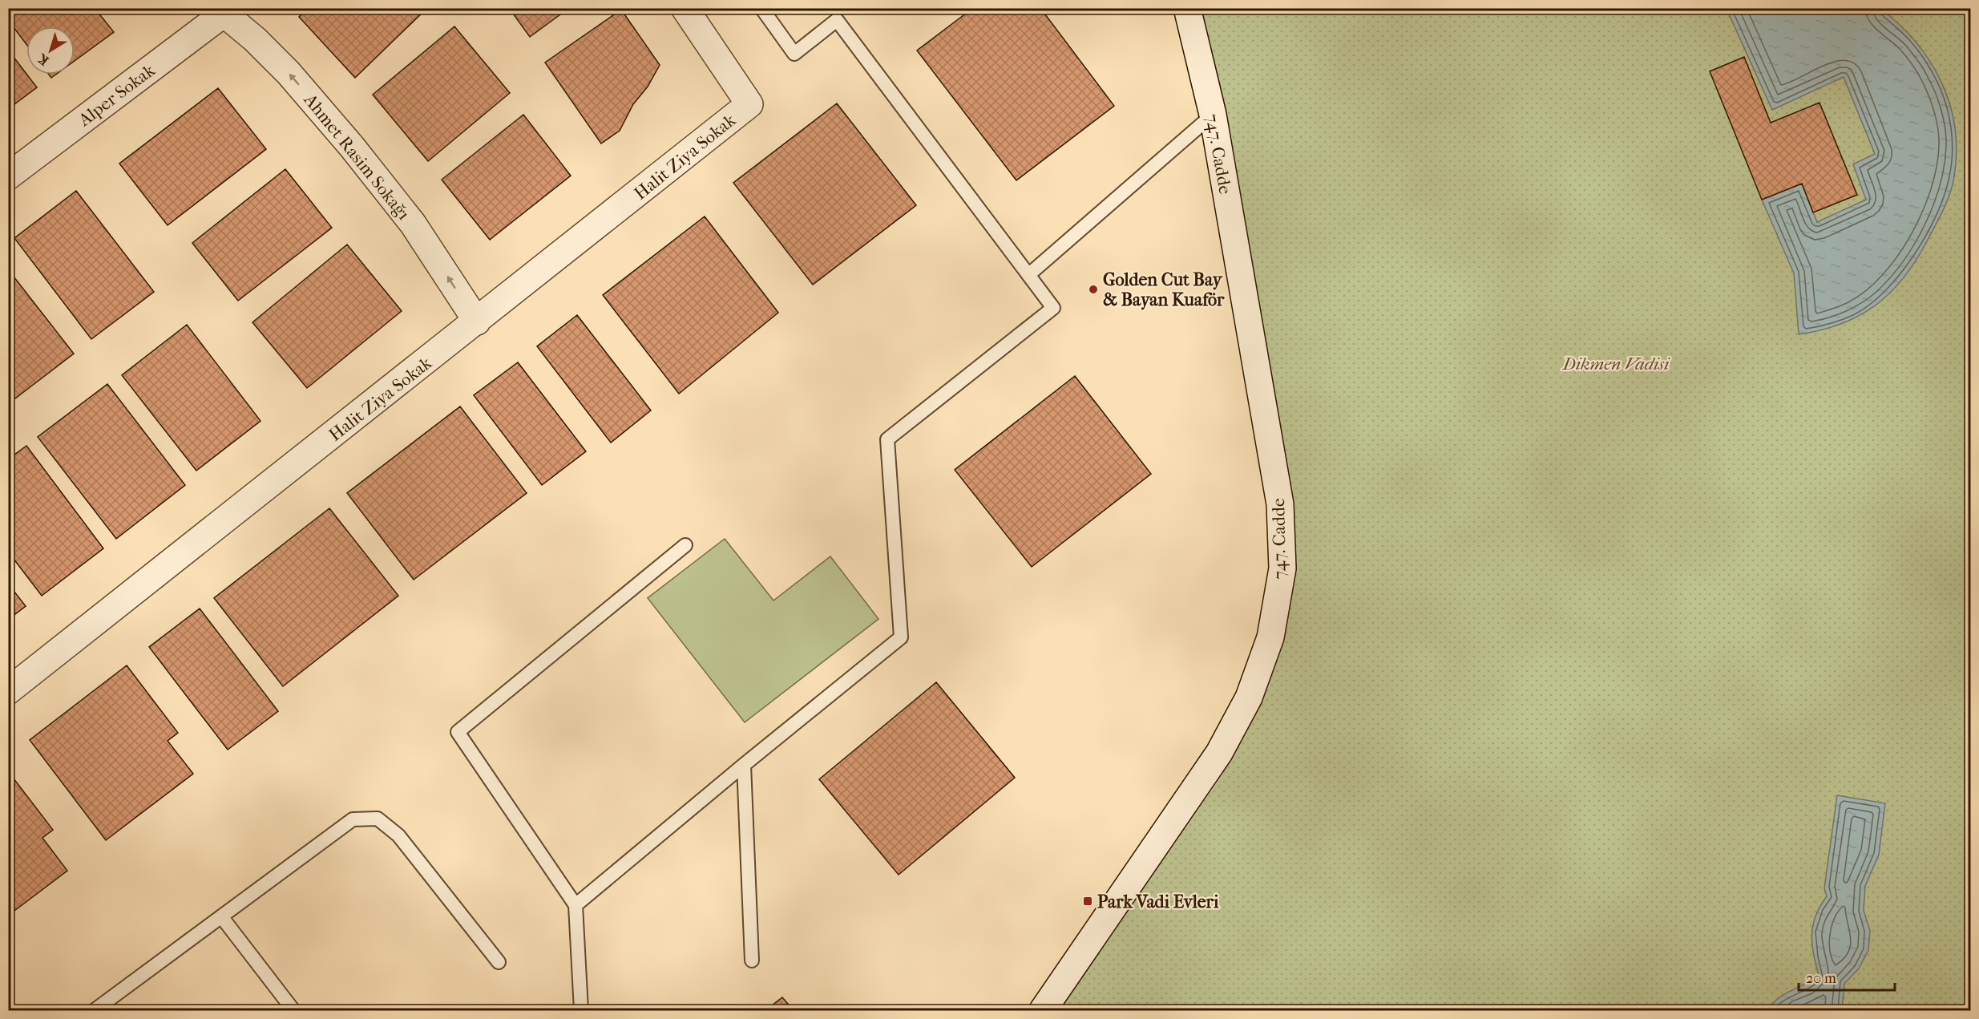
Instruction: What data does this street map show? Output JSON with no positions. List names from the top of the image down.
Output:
{
  "streets": {
    "street": [
      "Alper Sokak",
      "747. Cadde",
      "Ahmet Rasim Sokağı",
      "Halit Ziya Sokak"
    ]
  },
  "crossings": [
    ["Alper Sokak", "Ahmet Rasim Sokağı"],
    ["Ahmet Rasim Sokağı", "Halit Ziya Sokak"]
  ],
  "one_way": ["Ahmet Rasim Sokağı"],
  "parks": ["Dikmen Vadisi"],
  "places": {
    "other": ["Golden Cut Bay & Bayan Kuaför"],
    "transit": ["Park Vadi Evleri"]
  },
  "scale_bar": "20 m",
  "north": "bottom left"
}
